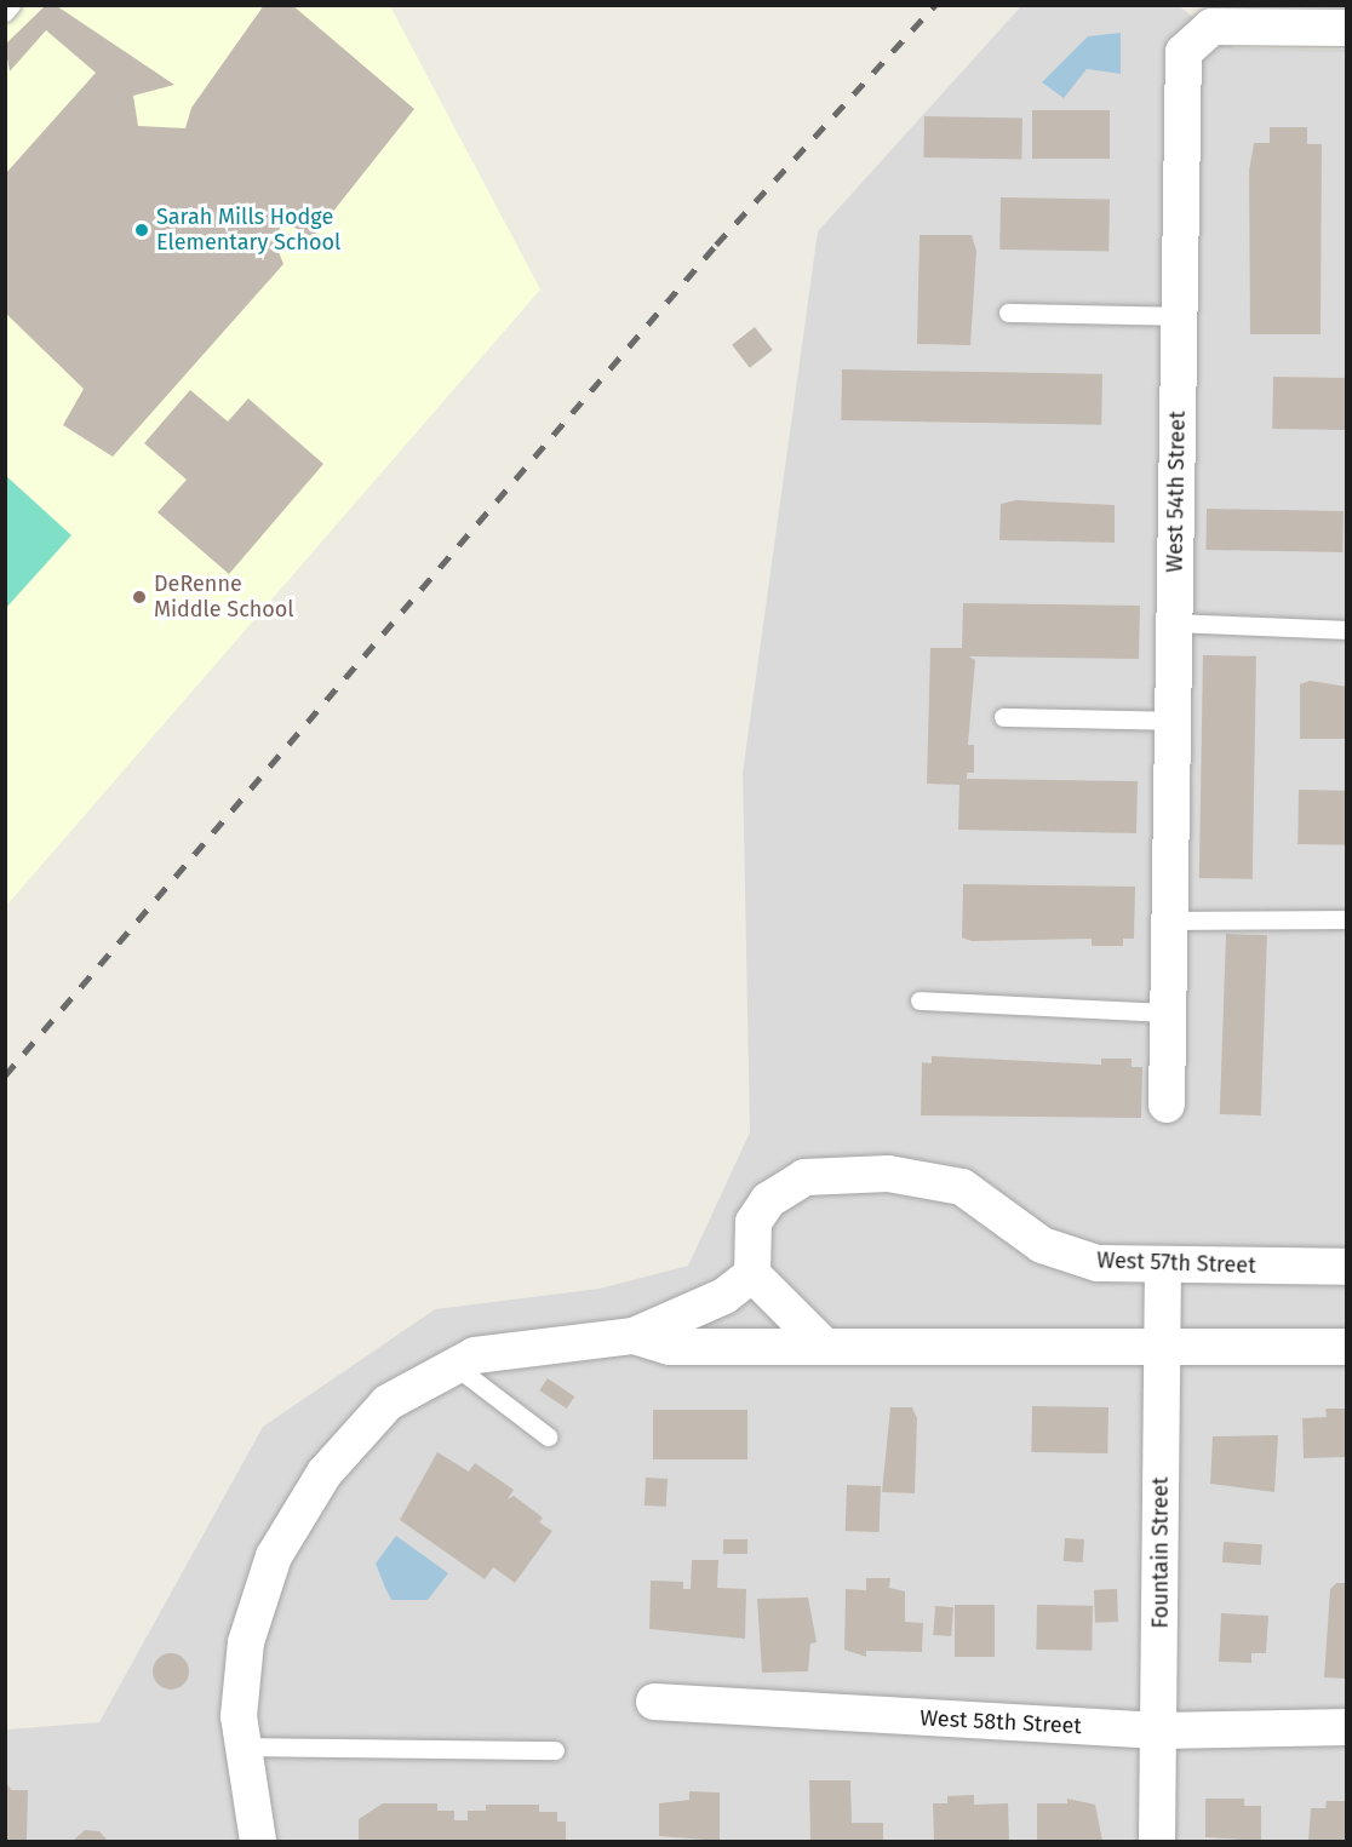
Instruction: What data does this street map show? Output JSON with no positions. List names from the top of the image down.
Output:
{
  "streets": {
    "street": [
      "West 54th Street",
      "West 57th Street",
      "Fountain Street",
      "West 58th Street"
    ]
  },
  "crossings": [
    ["West 57th Street", "Fountain Street"],
    ["Fountain Street", "West 58th Street"]
  ],
  "places": ["Sarah Mills Hodge Elementary School", "DeRenne Middle School"]
}
